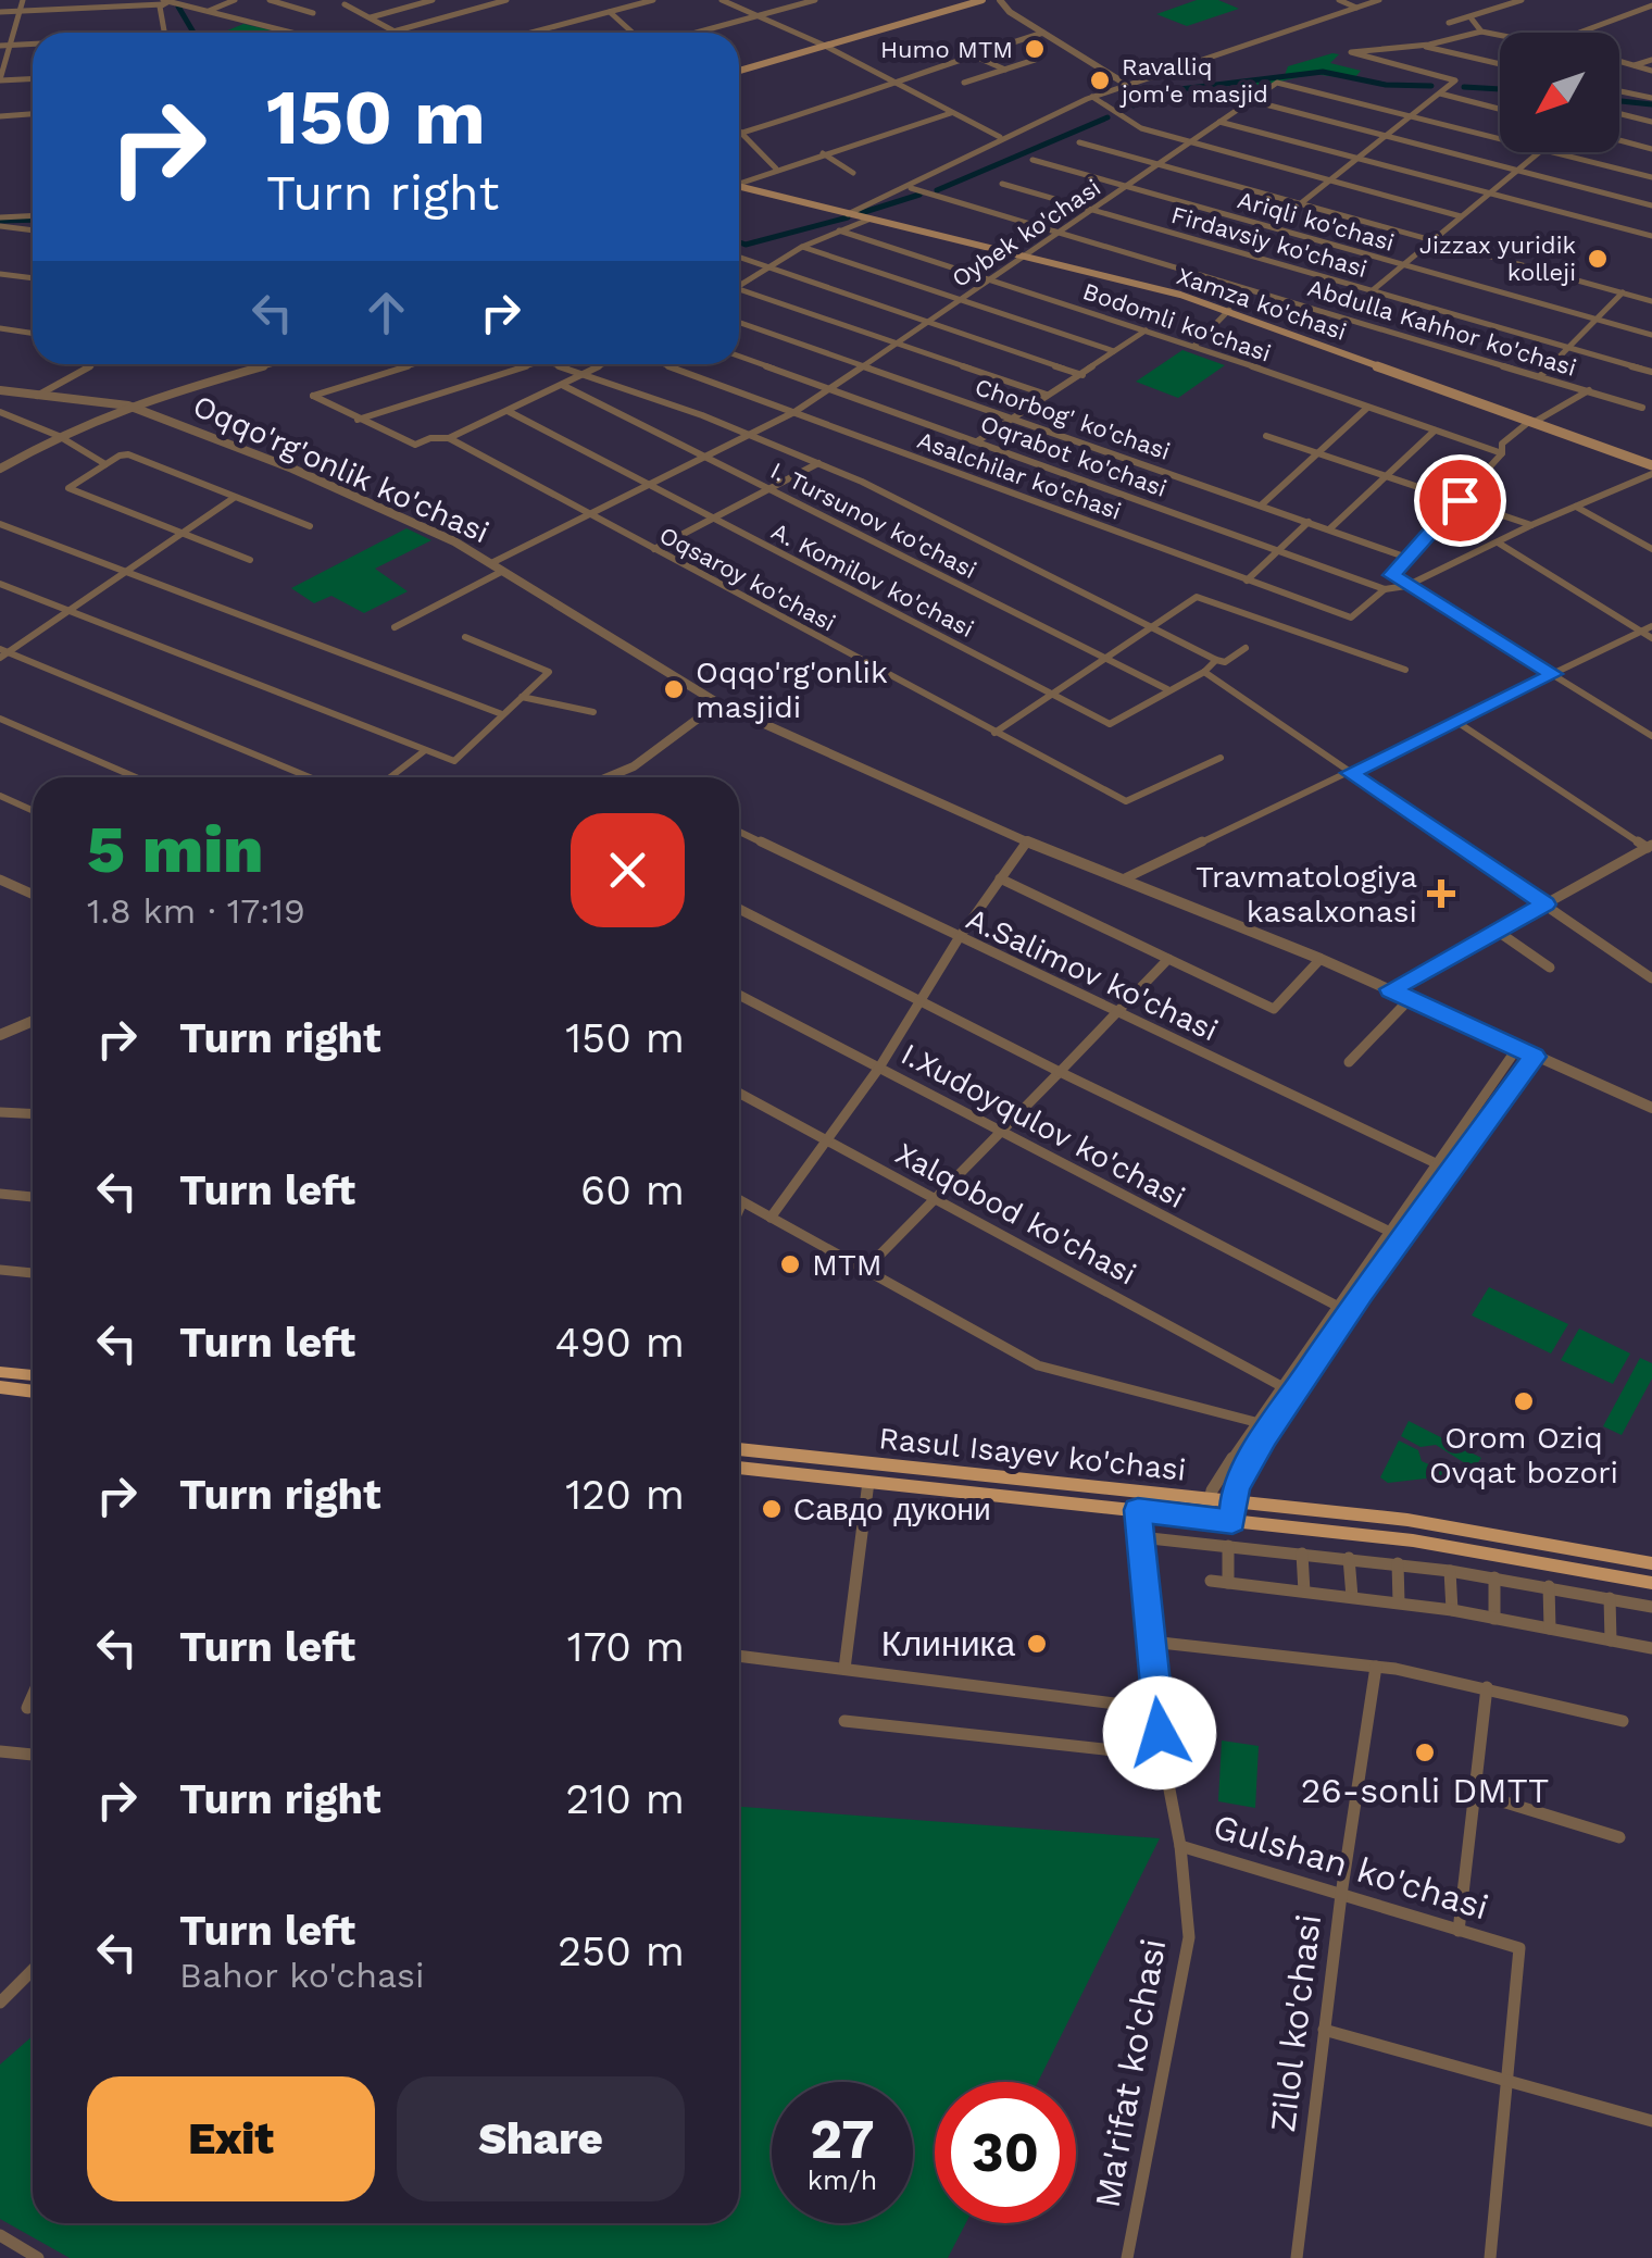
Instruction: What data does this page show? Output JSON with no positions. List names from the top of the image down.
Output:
{
  "streets": {
    "main road": ["Xamza ko'chasi", "Rasul Isayev ko'chasi"],
    "street": [
      "Ariqli ko'chasi",
      "Oybek ko'chasi",
      "Firdavsiy ko'chasi",
      "Bodomli ko'chasi",
      "Abdulla Kahhor ko'chasi",
      "Chorbog' ko'chasi",
      "Oqrabot ko'chasi",
      "Oqqo'rg'onlik ko'chasi",
      "Asalchilar ko'chasi",
      "I. Tursunov ko'chasi",
      "Oqsaroy ko'chasi",
      "A. Komilov ko'chasi",
      "A.Salimov ko'chasi",
      "I.Xudoyqulov ko'chasi",
      "Xalqobod ko'chasi",
      "Gulshan ko'chasi",
      "Zilol ko'chasi",
      "Ma'rifat ko'chasi"
    ]
  },
  "crossings": [
    ["Ariqli ko'chasi", "Oybek ko'chasi"],
    ["Oybek ko'chasi", "Firdavsiy ko'chasi"],
    ["Oybek ko'chasi", "Xamza ko'chasi"],
    ["Oybek ko'chasi", "Bodomli ko'chasi"],
    ["Oybek ko'chasi", "Abdulla Kahhor ko'chasi"],
    ["Oybek ko'chasi", "Chorbog' ko'chasi"],
    ["Oybek ko'chasi", "Oqrabot ko'chasi"],
    ["Oybek ko'chasi", "Oqqo'rg'onlik ko'chasi"],
    ["Oybek ko'chasi", "Asalchilar ko'chasi"],
    ["Oybek ko'chasi", "I. Tursunov ko'chasi"],
    ["Oybek ko'chasi", "Oqsaroy ko'chasi"],
    ["Oybek ko'chasi", "A. Komilov ko'chasi"],
    ["Oqrabot ko'chasi", "Asalchilar ko'chasi"],
    ["I. Tursunov ko'chasi", "A. Komilov ko'chasi"],
    ["Rasul Isayev ko'chasi", "Ma'rifat ko'chasi"],
    ["Gulshan ko'chasi", "Zilol ko'chasi"],
    ["Gulshan ko'chasi", "Ma'rifat ko'chasi"]
  ],
  "places": {
    "other": [
      "Humo MTM",
      "Ravalliq jom'e masjid",
      "Jizzax yuridik kolleji",
      "Oqqo'rg'onlik masjidi",
      "MTM",
      "Orom Oziq Ovqat bozori",
      "Савдо дукони",
      "Клиника",
      "26-sonli DMTT"
    ],
    "health": ["Travmatologiya kasalxonasi"]
  },
  "north": "bottom left",
  "page": {
    "turn": ["150 m", "Turn right"],
    "heading": ["5 min", "1.8 km · 17:19"],
    "list": [
      {
        "name": "Turn right",
        "value": "150 m"
      },
      {
        "name": "Turn left",
        "value": "60 m"
      },
      {
        "name": "Turn left",
        "value": "490 m"
      },
      {
        "name": "Turn right",
        "value": "120 m"
      },
      {
        "name": "Turn left",
        "value": "170 m"
      },
      {
        "name": "Turn right",
        "value": "210 m"
      },
      {
        "name": "Turn left",
        "note": "Bahor ko'chasi",
        "value": "250 m"
      }
    ],
    "buttons": ["Exit", "Share"],
    "speed": "27 km/h",
    "limit": "30"
  }
}
